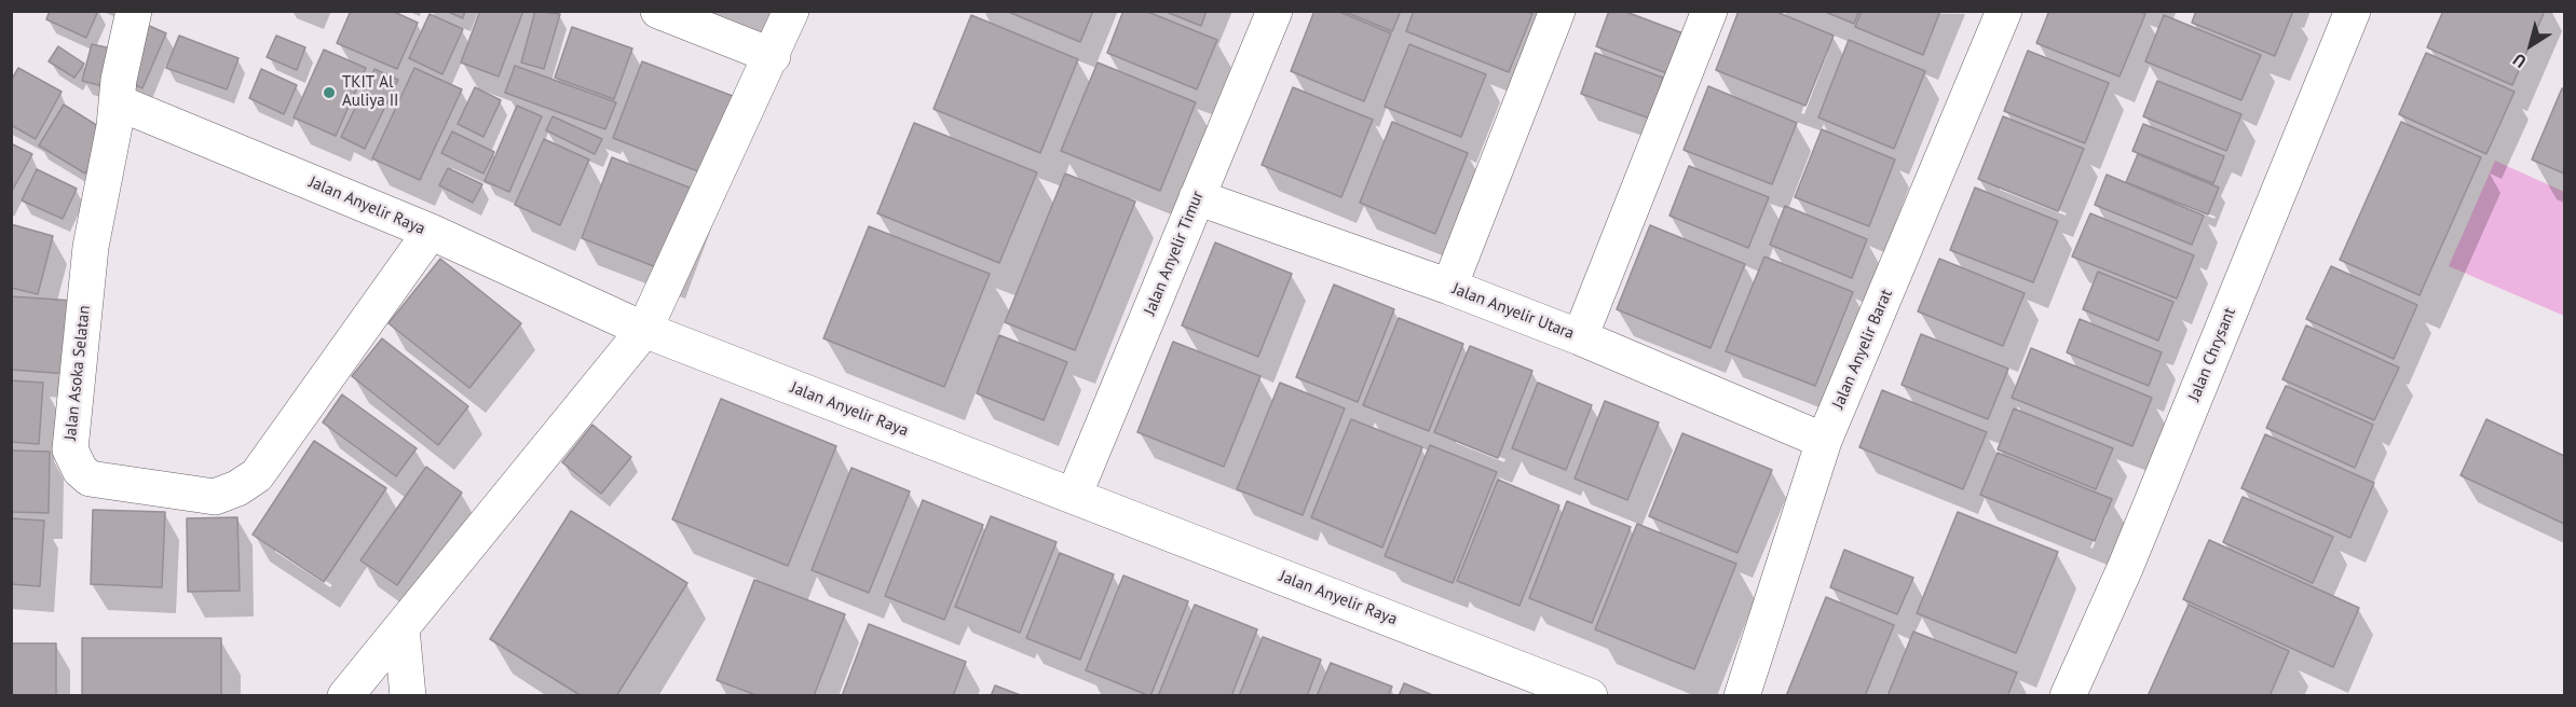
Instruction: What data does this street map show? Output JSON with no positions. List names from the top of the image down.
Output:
{
  "streets": {
    "street": [
      "Jalan Anyelir Raya",
      "Jalan Anyelir Timur",
      "Jalan Anyelir Utara",
      "Jalan Anyelir Barat",
      "Jalan Chrysant",
      "Jalan Asoka Selatan"
    ]
  },
  "crossings": [
    ["Jalan Anyelir Raya", "Jalan Anyelir Timur"],
    ["Jalan Anyelir Raya", "Jalan Asoka Selatan"],
    ["Jalan Anyelir Timur", "Jalan Anyelir Utara"],
    ["Jalan Anyelir Utara", "Jalan Anyelir Barat"]
  ],
  "places": ["TKIT Al Auliya II"],
  "north": "bottom left"
}
